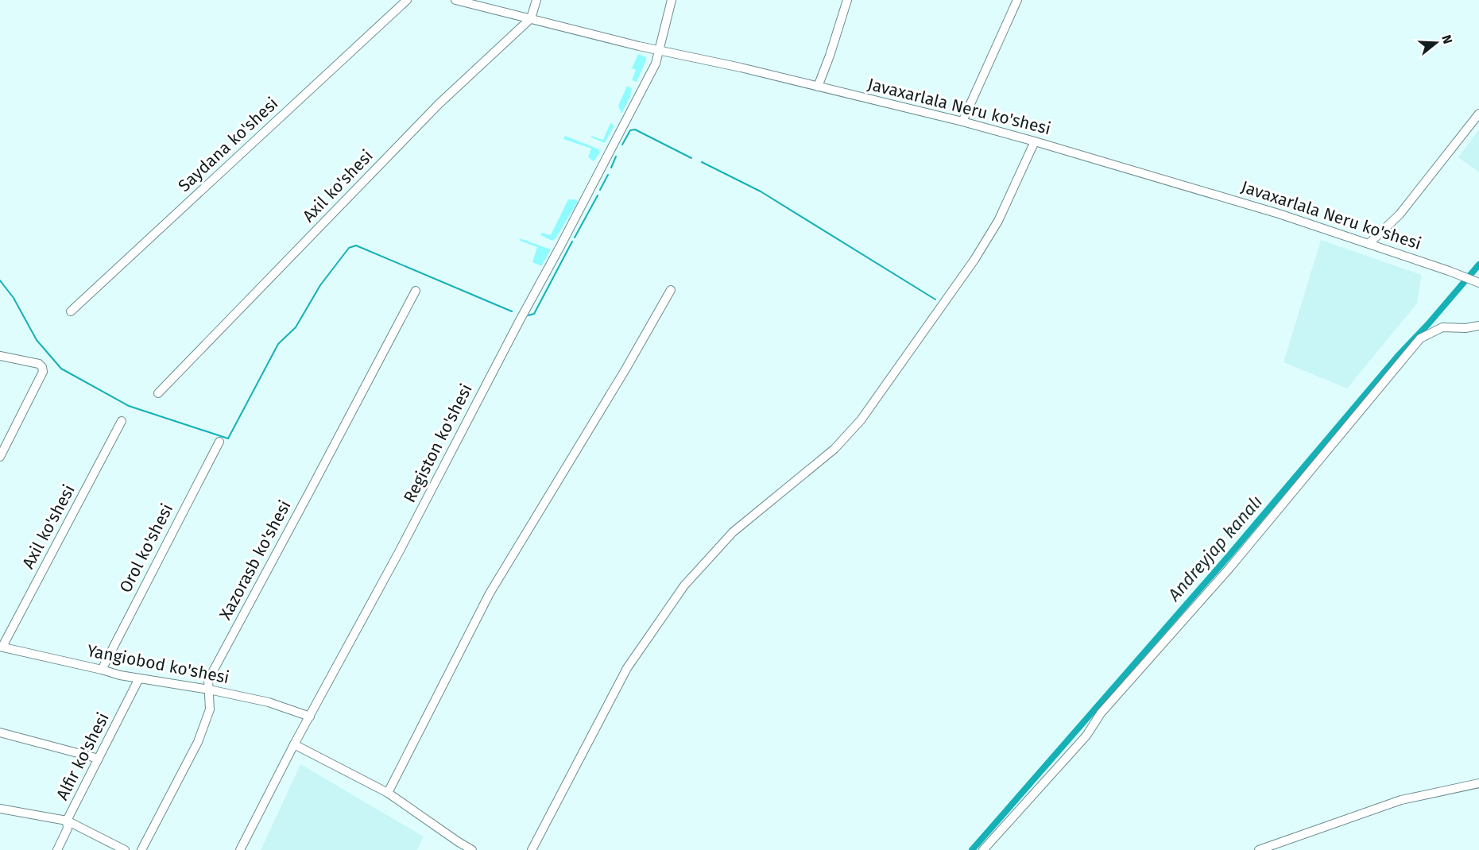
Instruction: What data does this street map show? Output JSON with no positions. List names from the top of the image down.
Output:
{
  "streets": {
    "street": [
      "Javaxarlala Neru ko'shesi",
      "Saydana ko'shesi",
      "Axil ko'shesi",
      "Registon ko'shesi",
      "Orol ko'shesi",
      "Xazorasb ko'shesi",
      "Yangiobod ko'shesi",
      "Alfir ko'shesi"
    ]
  },
  "crossings": [
    ["Javaxarlala Neru ko'shesi", "Axil ko'shesi"],
    ["Javaxarlala Neru ko'shesi", "Registon ko'shesi"],
    ["Axil ko'shesi", "Yangiobod ko'shesi"],
    ["Registon ko'shesi", "Yangiobod ko'shesi"],
    ["Orol ko'shesi", "Yangiobod ko'shesi"],
    ["Xazorasb ko'shesi", "Yangiobod ko'shesi"],
    ["Yangiobod ko'shesi", "Alfir ko'shesi"]
  ],
  "water": ["Andreyjap kanalı"],
  "north": "right"
}
